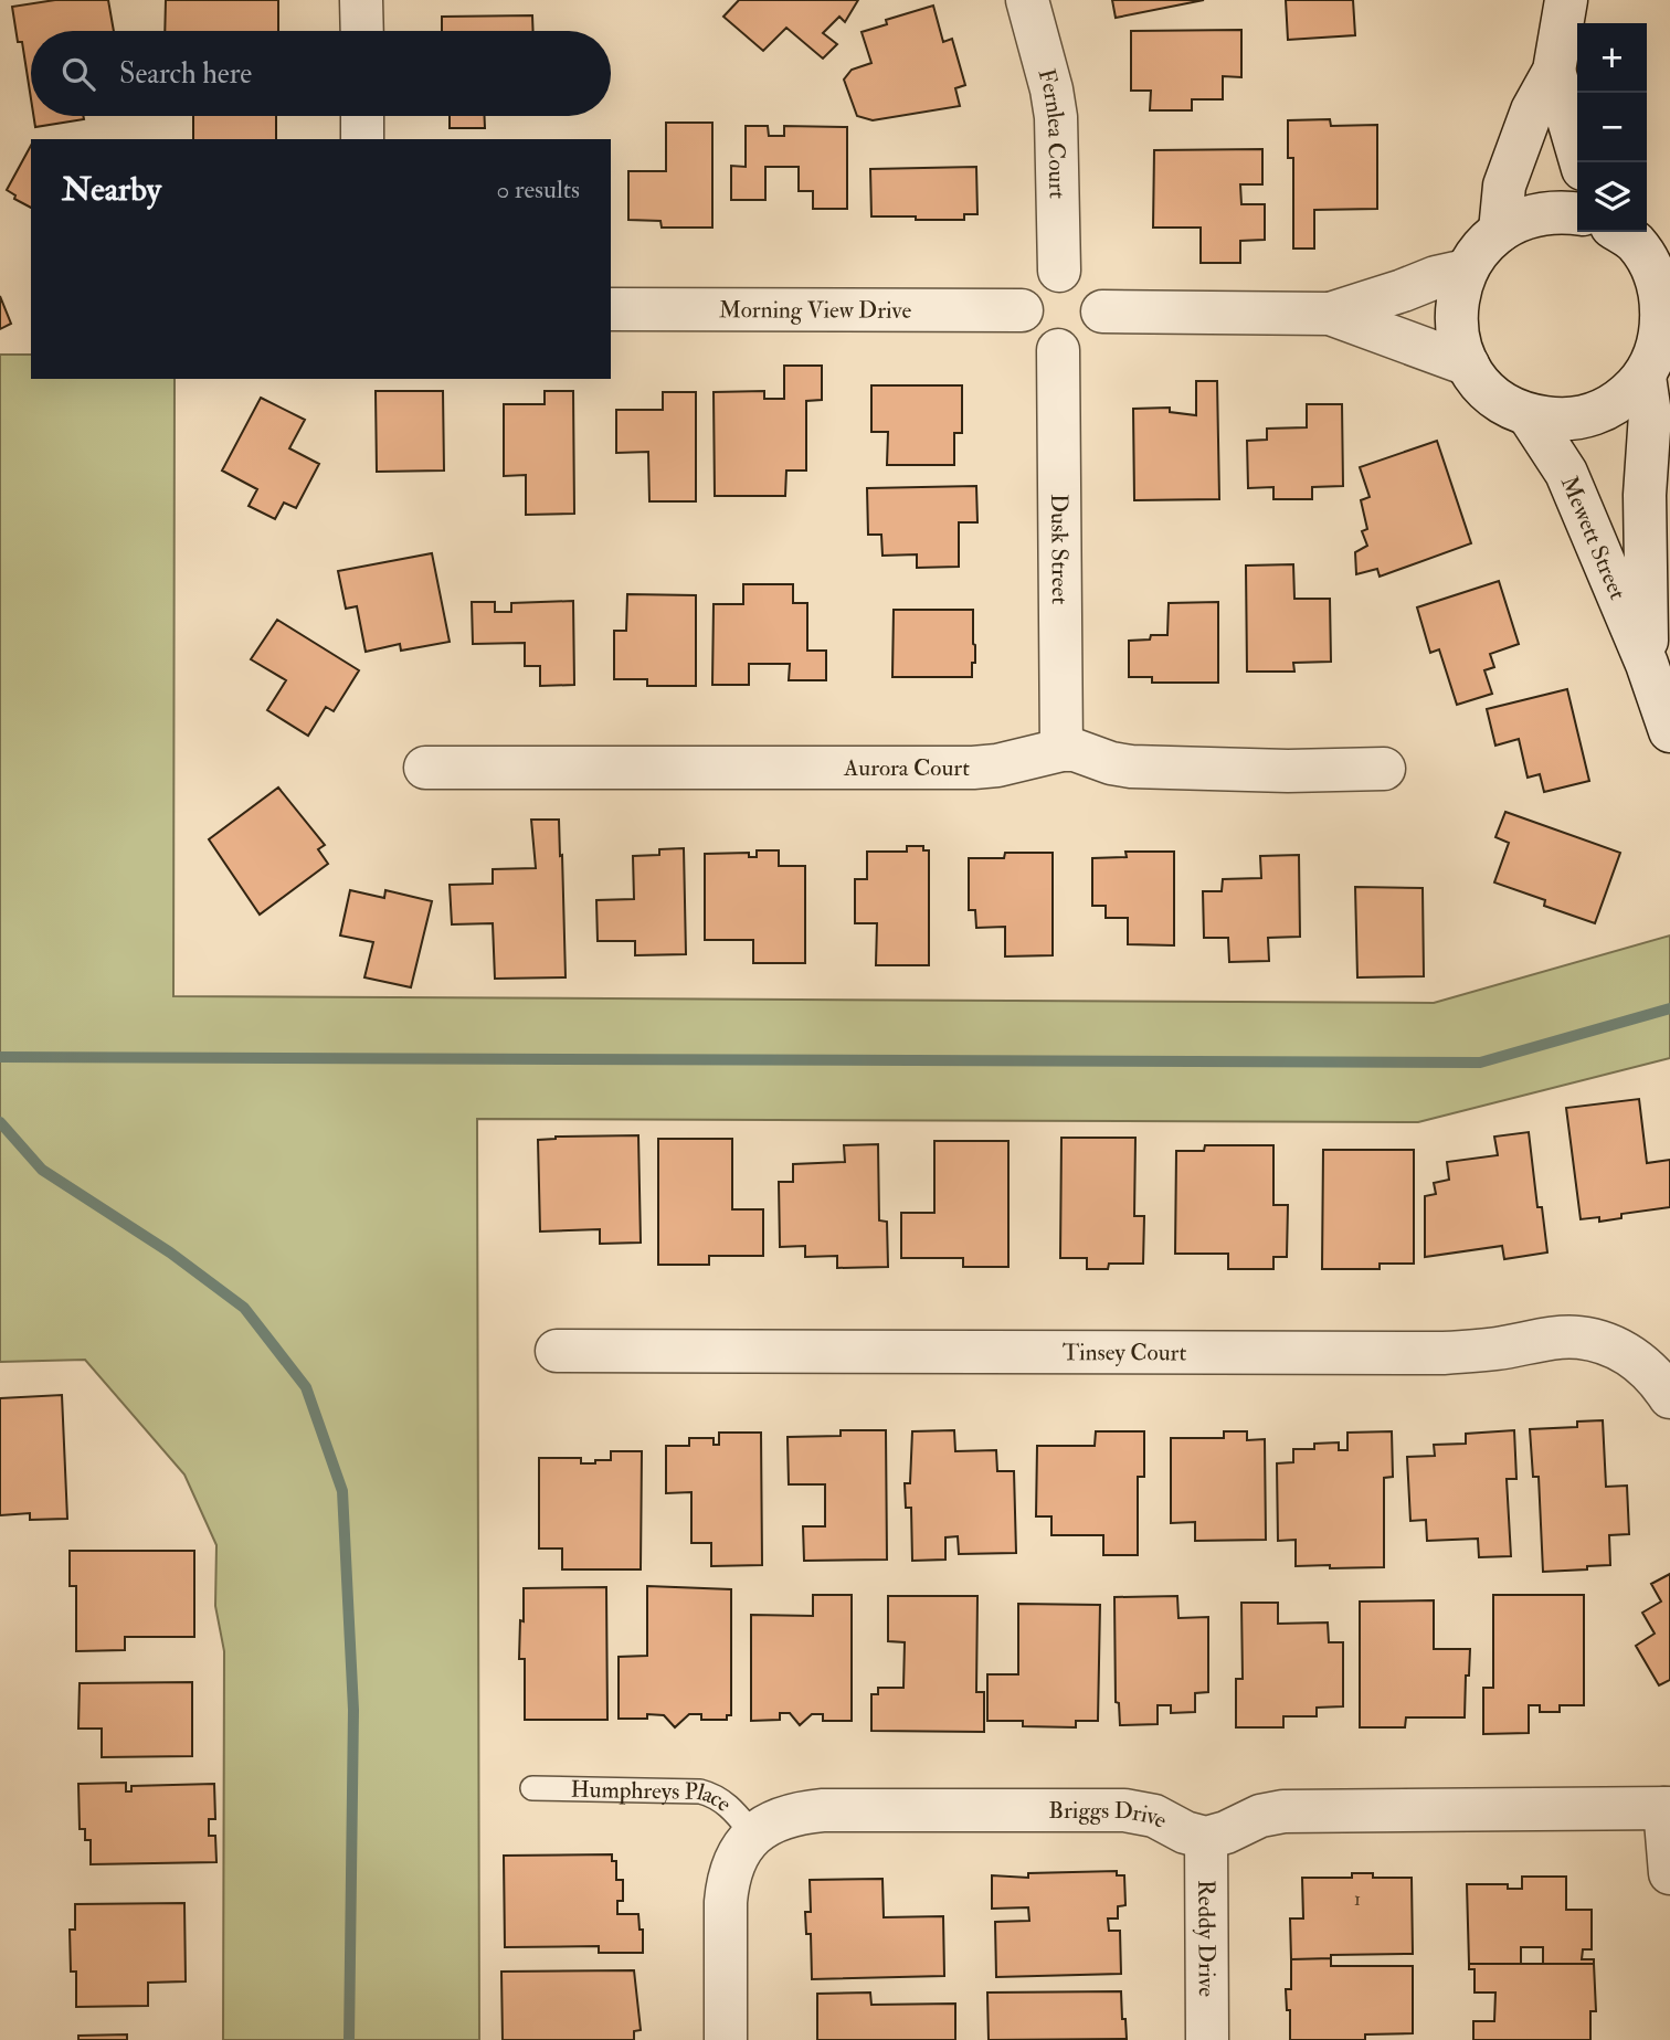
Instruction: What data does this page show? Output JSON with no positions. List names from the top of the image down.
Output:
{
  "streets": {
    "street": [
      "Fernlea Court",
      "Morning View Drive",
      "Mewett Street",
      "Dusk Street",
      "Aurora Court",
      "Tinsey Court",
      "Briggs Drive",
      "Reddy Drive"
    ],
    "lane": ["Humphreys Place"]
  },
  "crossings": [
    ["Fernlea Court", "Morning View Drive"],
    ["Fernlea Court", "Dusk Street"],
    ["Morning View Drive", "Dusk Street"],
    ["Dusk Street", "Aurora Court"],
    ["Humphreys Place", "Briggs Drive"],
    ["Briggs Drive", "Reddy Drive"]
  ],
  "house_numbers": ["1"],
  "page": {
    "map_buttons": ["+", "−"],
    "search": "Search here",
    "heading": ["Nearby", "0 results"]
  }
}
